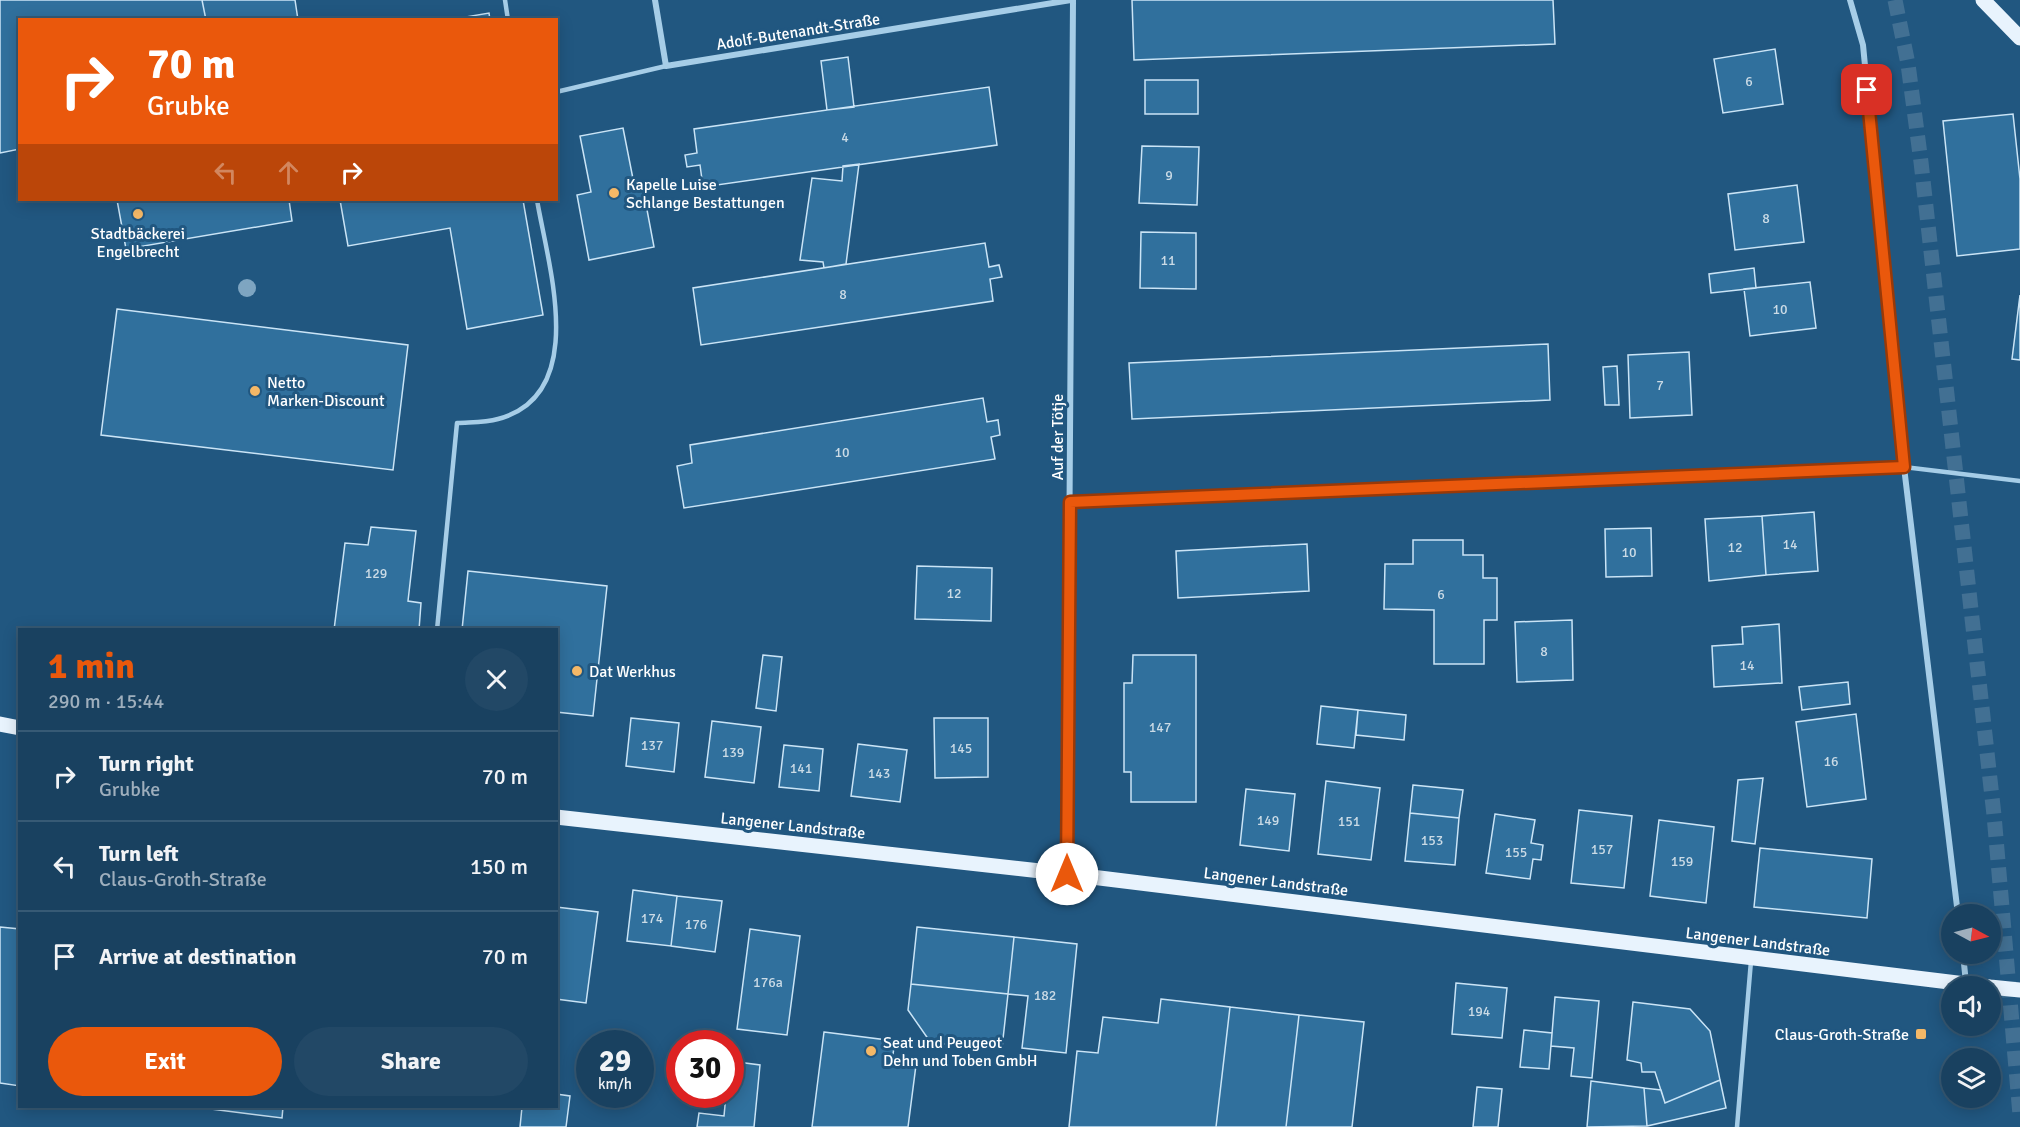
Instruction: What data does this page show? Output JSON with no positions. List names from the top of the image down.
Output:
{
  "streets": {
    "main road": ["Langener Landstraße"],
    "street": ["Adolf-Butenandt-Straße", "Auf der Tötje"]
  },
  "crossings": [
    ["Adolf-Butenandt-Straße", "Auf der Tötje"],
    ["Auf der Tötje", "Langener Landstraße"]
  ],
  "places": {
    "other": [
      "Kapelle Luise Schlange Bestattungen",
      "Stadtbäckerei Engelbrecht",
      "Netto Marken-Discount",
      "Dat Werkhus",
      "Seat und Peugeot Dehn und Toben GmbH"
    ],
    "transit": ["Claus-Groth-Straße"]
  },
  "house_numbers": [
    "6",
    "4",
    "9",
    "8",
    "11",
    "8",
    "10",
    "7",
    "10",
    "14",
    "12",
    "10",
    "129",
    "12",
    "6",
    "8",
    "14",
    "147",
    "137",
    "145",
    "139",
    "16",
    "141",
    "143",
    "149",
    "151",
    "153",
    "157",
    "155",
    "159",
    "174",
    "176",
    "176a",
    "182",
    "194"
  ],
  "north": "right",
  "page": {
    "turn": ["70 m", "Grubke"],
    "heading": ["1 min", "290 m · 15:44"],
    "list": [
      {
        "name": "Turn right",
        "note": "Grubke",
        "value": "70 m"
      },
      {
        "name": "Turn left",
        "note": "Claus-Groth-Straße",
        "value": "150 m"
      },
      {
        "name": "Arrive at destination",
        "value": "70 m"
      }
    ],
    "buttons": ["Exit", "Share"],
    "speed": "29 km/h",
    "limit": "30"
  }
}
